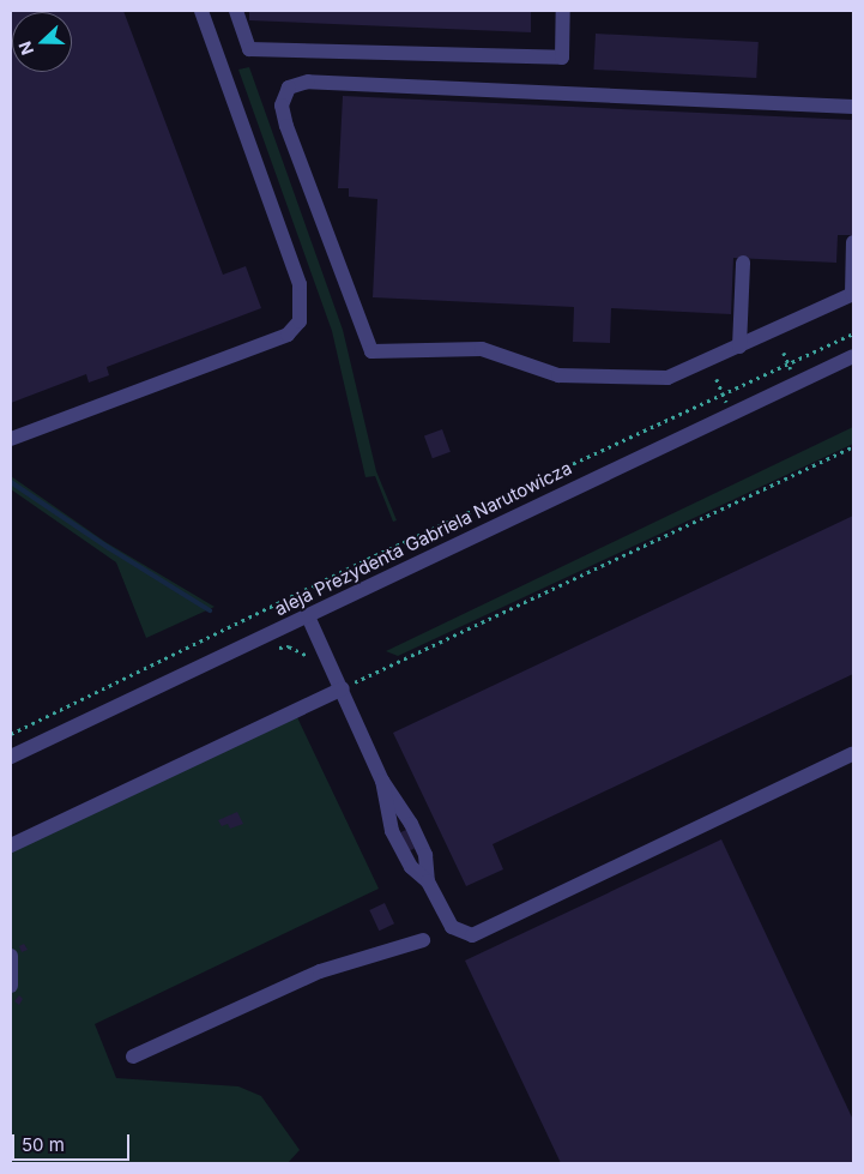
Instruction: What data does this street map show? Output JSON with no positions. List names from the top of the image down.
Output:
{
  "streets": {
    "street": ["aleja Prezydenta Gabriela Narutowicza"]
  },
  "scale_bar": "50 m",
  "north": "left"
}
